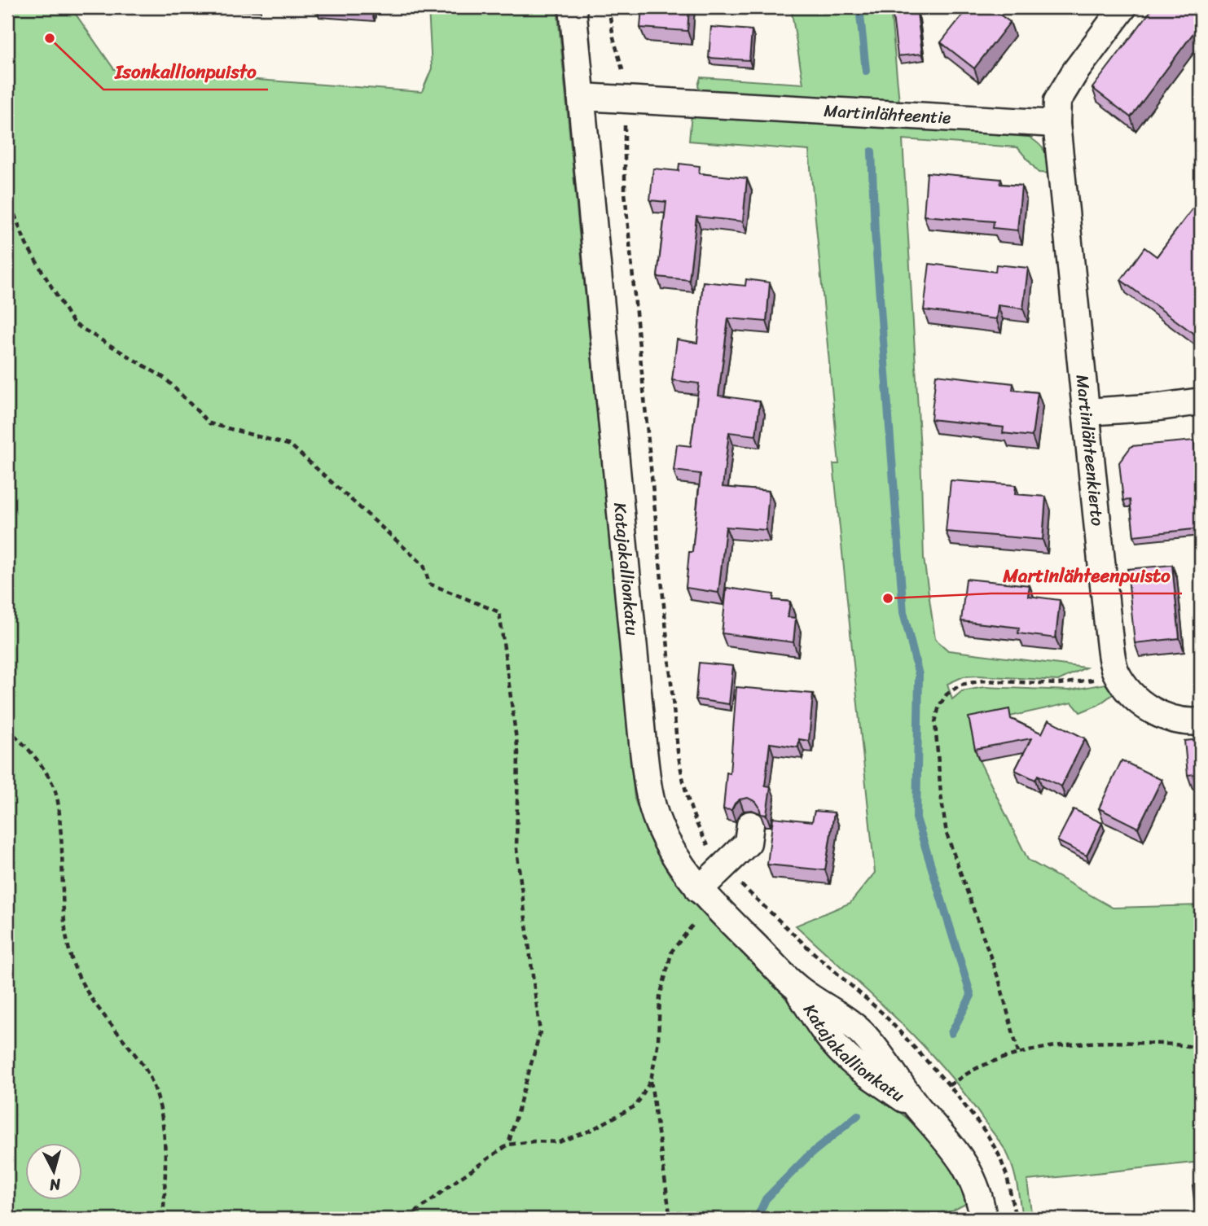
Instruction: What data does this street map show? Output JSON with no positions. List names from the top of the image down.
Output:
{
  "streets": {
    "street": ["Martinlähteentie", "Martinlähteenkierto", "Katajakallionkatu"]
  },
  "crossings": [
    ["Martinlähteentie", "Martinlähteenkierto"],
    ["Martinlähteentie", "Katajakallionkatu"]
  ],
  "places": ["Isonkallionpuisto", "Martinlähteenpuisto"],
  "north": "bottom"
}
